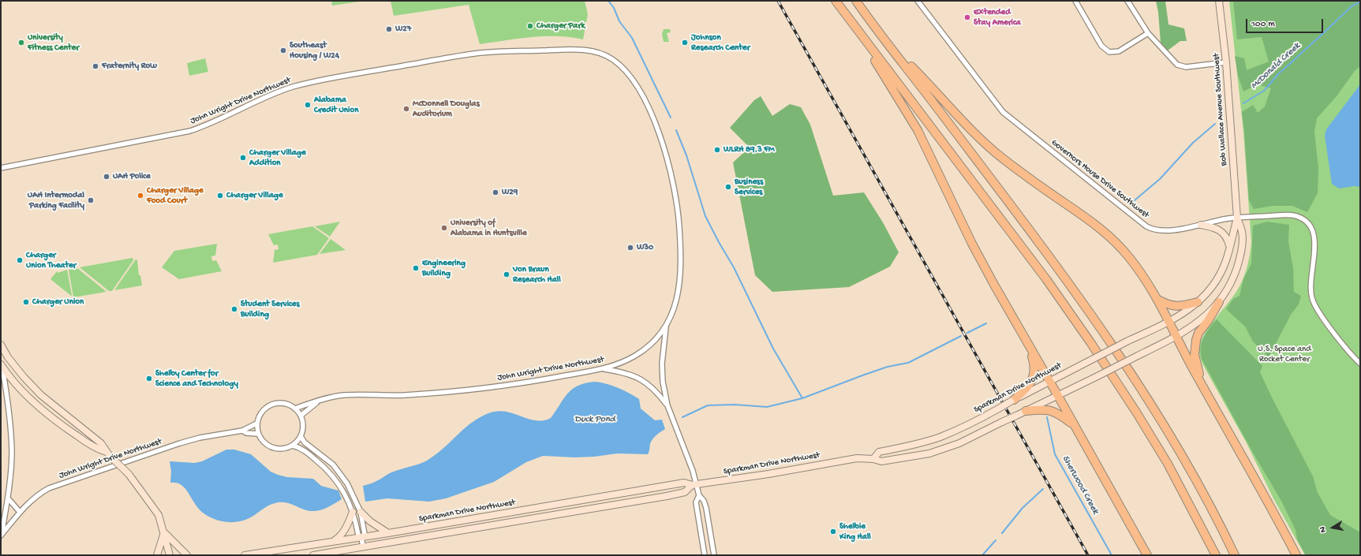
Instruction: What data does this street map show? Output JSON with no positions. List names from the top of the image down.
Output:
{
  "streets": {
    "main road": ["Bob Wallace Avenue Southwest", "Sparkman Drive Northwest"],
    "street": ["John Wright Drive Northwest", "Governors House Drive Southwest"]
  },
  "crossings": [
    ["Bob Wallace Avenue Southwest", "Governors House Drive Southwest"],
    ["Bob Wallace Avenue Southwest", "Sparkman Drive Northwest"]
  ],
  "water": ["McDonald Creek", "Duck Pond", "Sherwood Creek"],
  "parks": ["U.S. Space and Rocket Center"],
  "places": [
    "Extended Stay America",
    "Charger Park",
    "W27",
    "University Fitness Center",
    "Johnson Research Center",
    "Southeast Housing / W24",
    "Fraternity Row",
    "Alabama Credit Union",
    "McDonnell Douglas Auditorium",
    "WLRH 89.3 FM",
    "Charger Village Addition",
    "UAH Police",
    "Business Services",
    "W29",
    "Charger Village Food Court",
    "Charger Village",
    "UAH Intermodal Parking Facility",
    "University of Alabama in Huntsville",
    "W30",
    "Charger Union Theater",
    "Engineering Building",
    "Von Braun Research Hall",
    "Charger Union",
    "Student Services Building",
    "Shelby Center for Science and Technology",
    "Shelbie King Hall"
  ],
  "scale_bar": "100 m",
  "north": "left"
}
